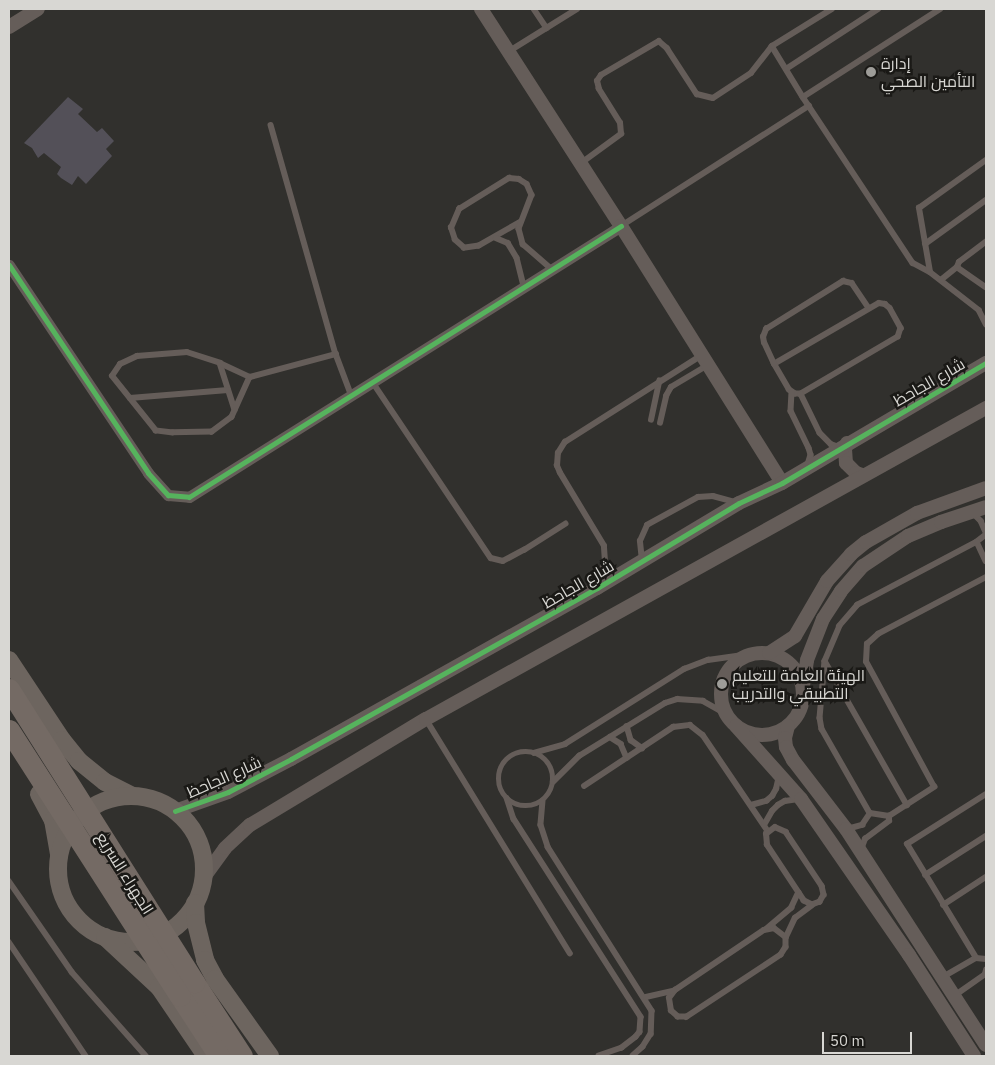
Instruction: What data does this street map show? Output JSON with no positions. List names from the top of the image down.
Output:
{
  "streets": {
    "highway": ["الجهراء السريع"],
    "street": ["شارع الجاحظ"]
  },
  "places": ["إدارة التأمين الصحي", "الهيئة العامة للتعليم التطبيقي والتدريب"],
  "scale_bar": "50 m"
}
